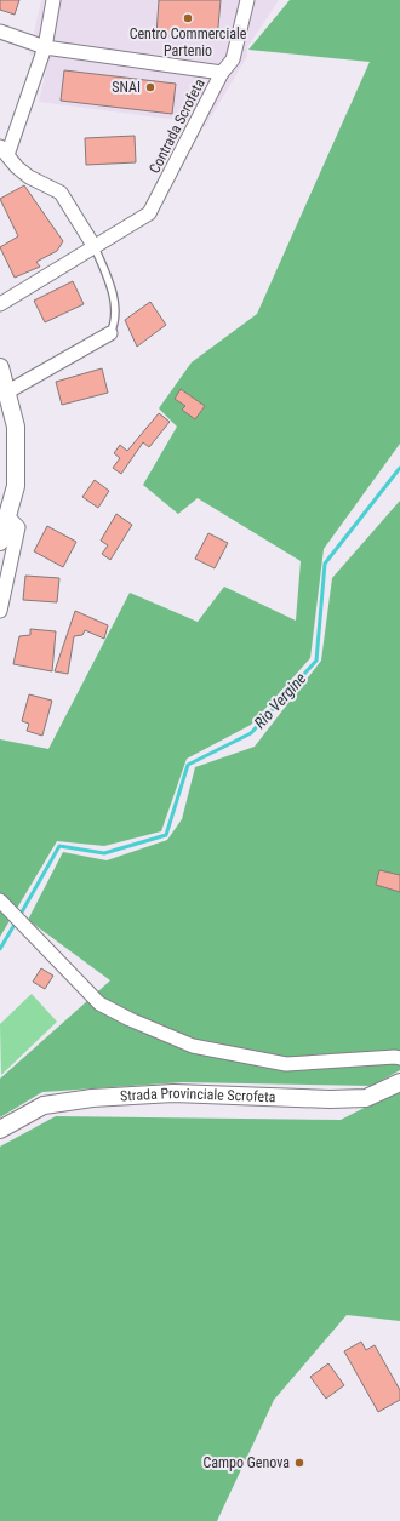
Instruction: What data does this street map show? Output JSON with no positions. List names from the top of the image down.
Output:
{
  "streets": {
    "street": ["Contrada Scrofeta", "Strada Provinciale Scrofeta"]
  },
  "water": ["Rio Vergine"],
  "places": ["Centro Commerciale Partenio", "SNAI", "Campo Genova"]
}
